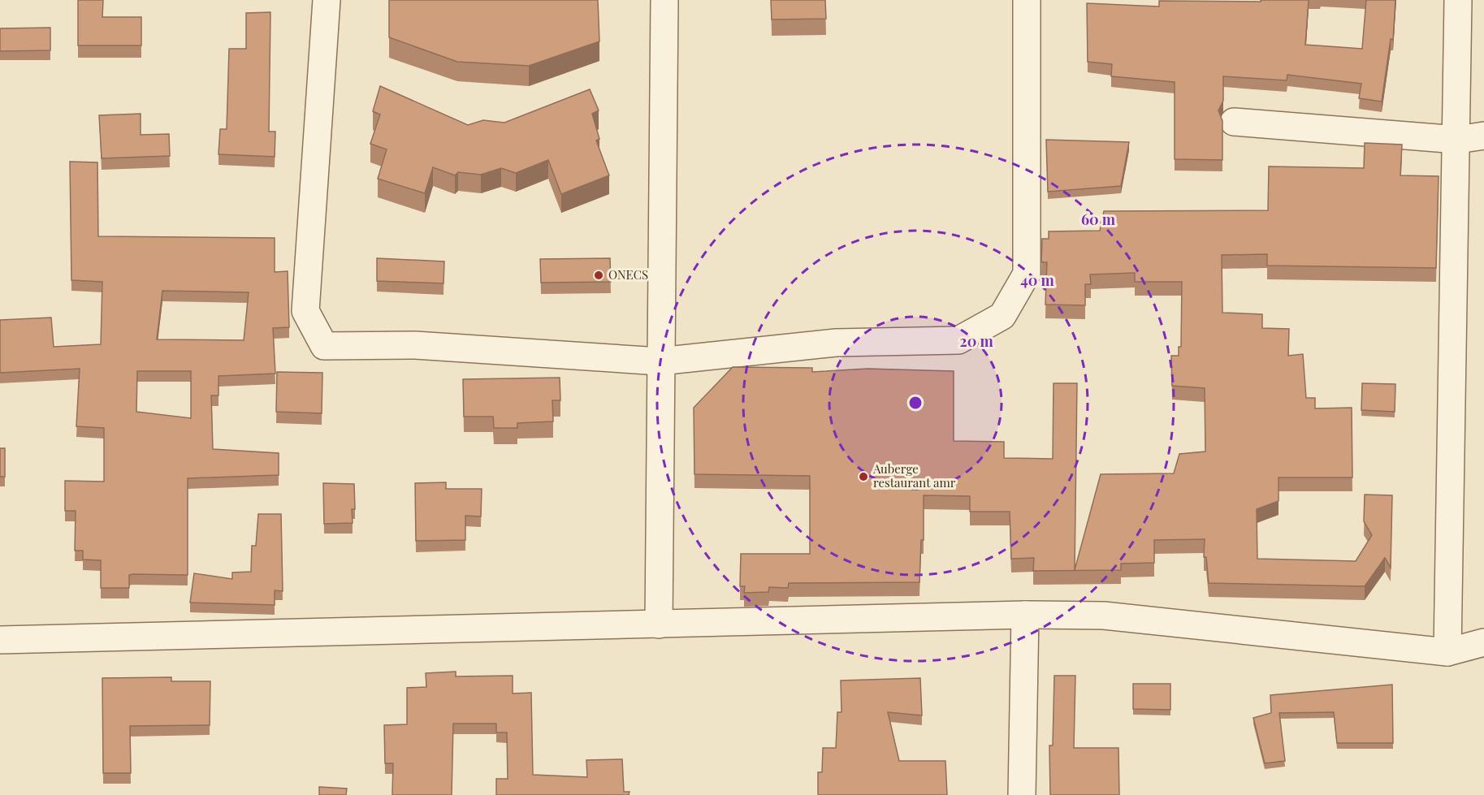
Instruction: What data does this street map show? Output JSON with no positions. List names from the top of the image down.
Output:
{
  "places": ["ONECS", "Auberge restaurant amr"],
  "rings": ["60 m", "40 m", "20 m"]
}
